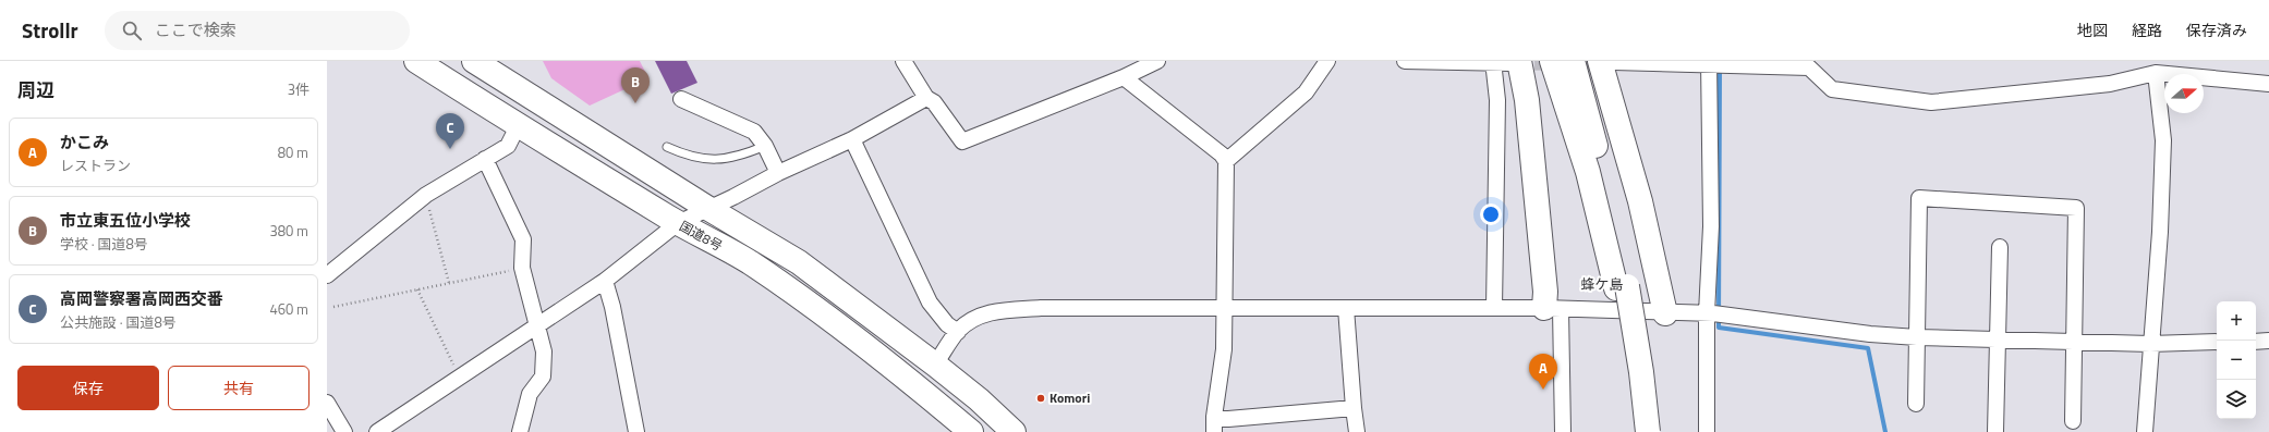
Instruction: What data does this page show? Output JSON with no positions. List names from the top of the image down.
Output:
{
  "streets": {
    "highway": ["国道8号"]
  },
  "districts": ["蜂ケ島"],
  "places": ["Komori"],
  "north": "right",
  "page": {
    "header": "Strollr",
    "search": "ここで検索",
    "nav": ["地図", "経路", "保存済み"],
    "heading": ["周辺", "3件"],
    "pins": ["B", "C", "A"],
    "list": [
      {
        "mark": "A",
        "name": "かこみ",
        "note": "レストラン",
        "value": "80 m"
      },
      {
        "mark": "B",
        "name": "市立東五位小学校",
        "note": "学校 · 国道8号",
        "value": "380 m"
      },
      {
        "mark": "C",
        "name": "高岡警察署高岡西交番",
        "note": "公共施設 · 国道8号",
        "value": "460 m"
      }
    ],
    "map_buttons": ["+", "−"],
    "buttons": ["保存", "共有"]
  }
}
